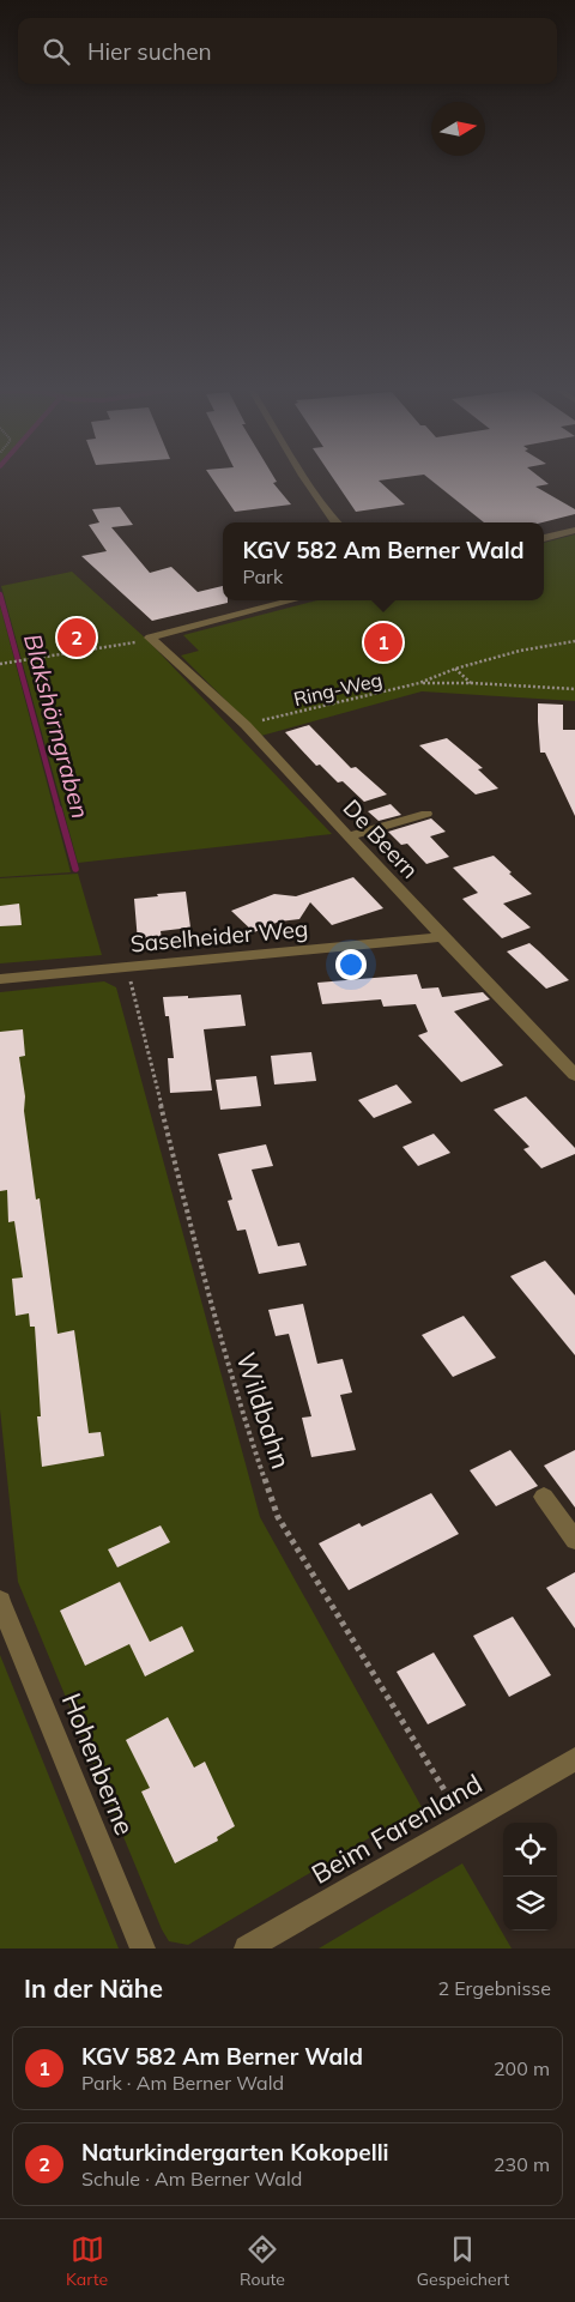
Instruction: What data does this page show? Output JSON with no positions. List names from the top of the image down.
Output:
{
  "streets": {
    "street": [
      "De Beern",
      "Saselheider Weg",
      "Hohenberne",
      "Beim Farenland"
    ],
    "path": ["Ring-Weg", "Wildbahn"]
  },
  "crossings": [
    ["Ring-Weg", "De Beern"],
    ["De Beern", "Saselheider Weg"],
    ["Saselheider Weg", "Wildbahn"],
    ["Wildbahn", "Beim Farenland"]
  ],
  "water": ["Blakshörngraben"],
  "north": "right",
  "page": {
    "search": "Hier suchen",
    "popup": ["KGV 582 Am Berner Wald", "Park"],
    "pins": ["2", "1"],
    "heading": ["In der Nähe", "2 Ergebnisse"],
    "list": [
      {
        "mark": "1",
        "name": "KGV 582 Am Berner Wald",
        "note": "Park · Am Berner Wald",
        "value": "200 m"
      },
      {
        "mark": "2",
        "name": "Naturkindergarten Kokopelli",
        "note": "Schule · Am Berner Wald",
        "value": "230 m"
      }
    ],
    "nav": ["Karte", "Route", "Gespeichert"]
  }
}
